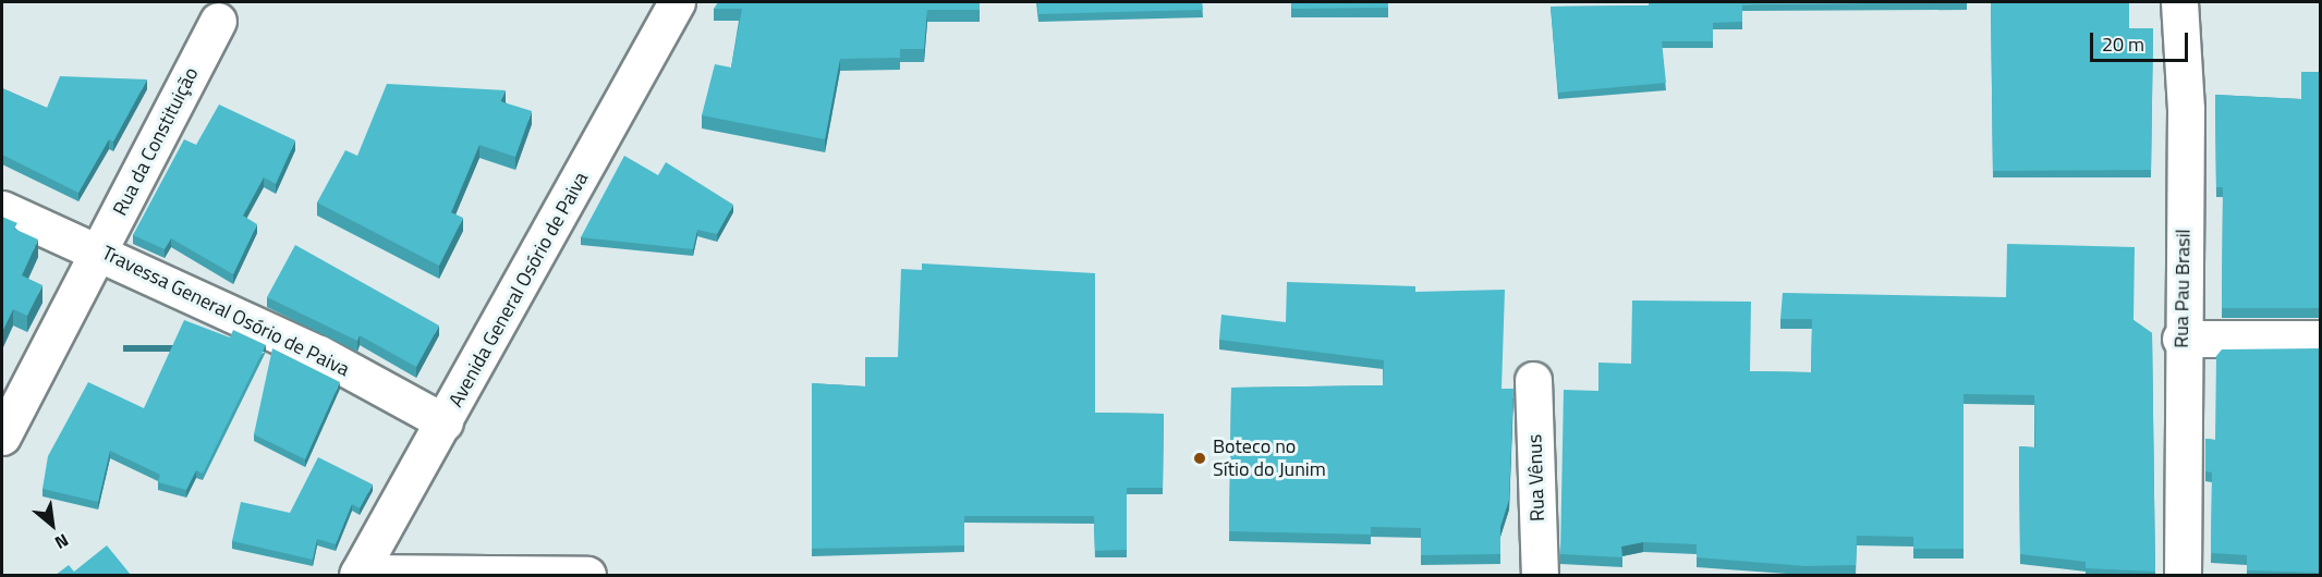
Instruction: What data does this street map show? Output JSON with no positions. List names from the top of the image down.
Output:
{
  "streets": {
    "street": [
      "Rua da Constituição",
      "Rua Pau Brasil",
      "Avenida General Osório de Paiva",
      "Travessa General Osório de Paiva",
      "Rua Vênus"
    ]
  },
  "crossings": [
    ["Rua da Constituição", "Travessa General Osório de Paiva"],
    ["Avenida General Osório de Paiva", "Travessa General Osório de Paiva"]
  ],
  "places": ["Boteco no Sítio do Junim"],
  "scale_bar": "20 m",
  "north": "bottom right"
}
